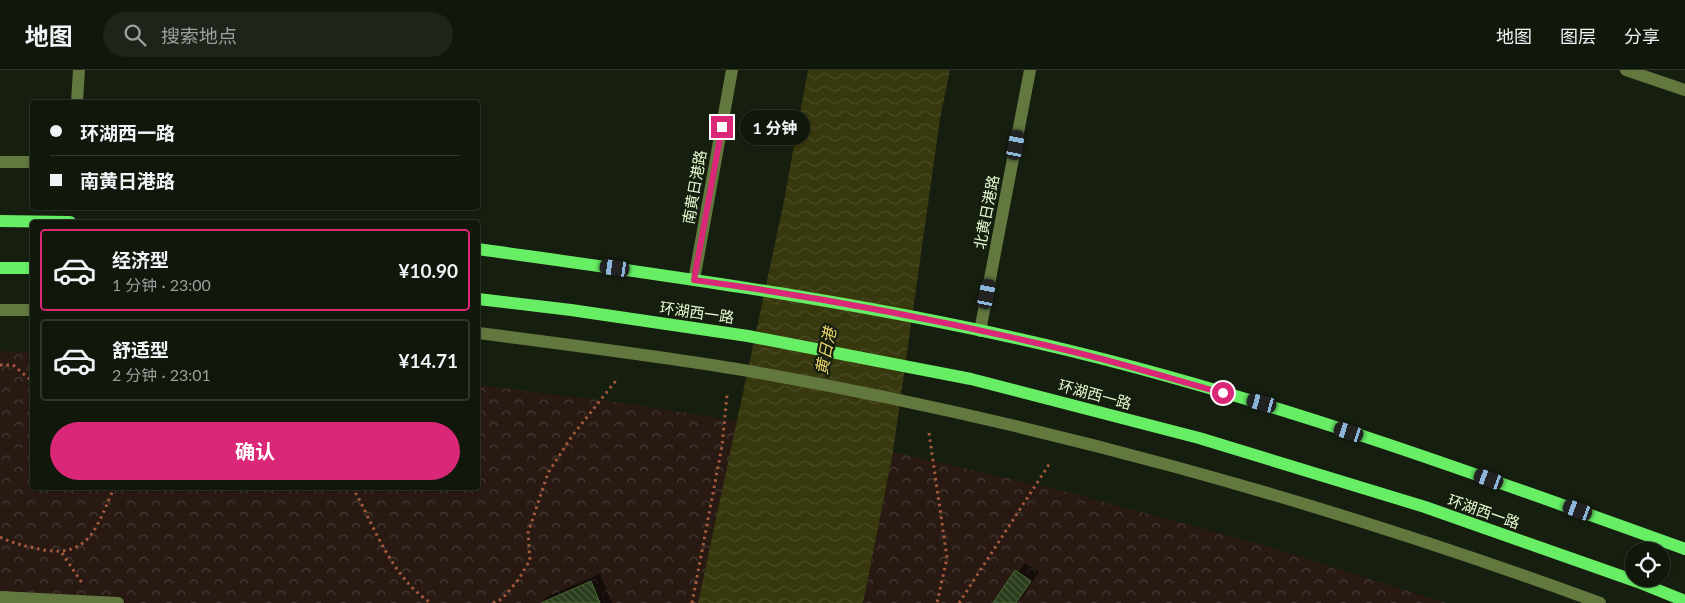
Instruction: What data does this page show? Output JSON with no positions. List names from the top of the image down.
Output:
{
  "streets": {
    "main road": ["环湖西一路"],
    "street": ["南黄日港路", "北黄日港路"]
  },
  "water": ["黄日港"],
  "page": {
    "header": "地图",
    "search": "搜索地点",
    "nav": ["地图", "图层", "分享"],
    "banner": ["环湖西一路", "南黄日港路"],
    "bubble": "1 分钟",
    "list": [
      {
        "name": "经济型",
        "note": "1 分钟 · 23:00",
        "value": "¥10.90"
      },
      {
        "name": "舒适型",
        "note": "2 分钟 · 23:01",
        "value": "¥14.71"
      }
    ],
    "buttons": "确认"
  }
}
